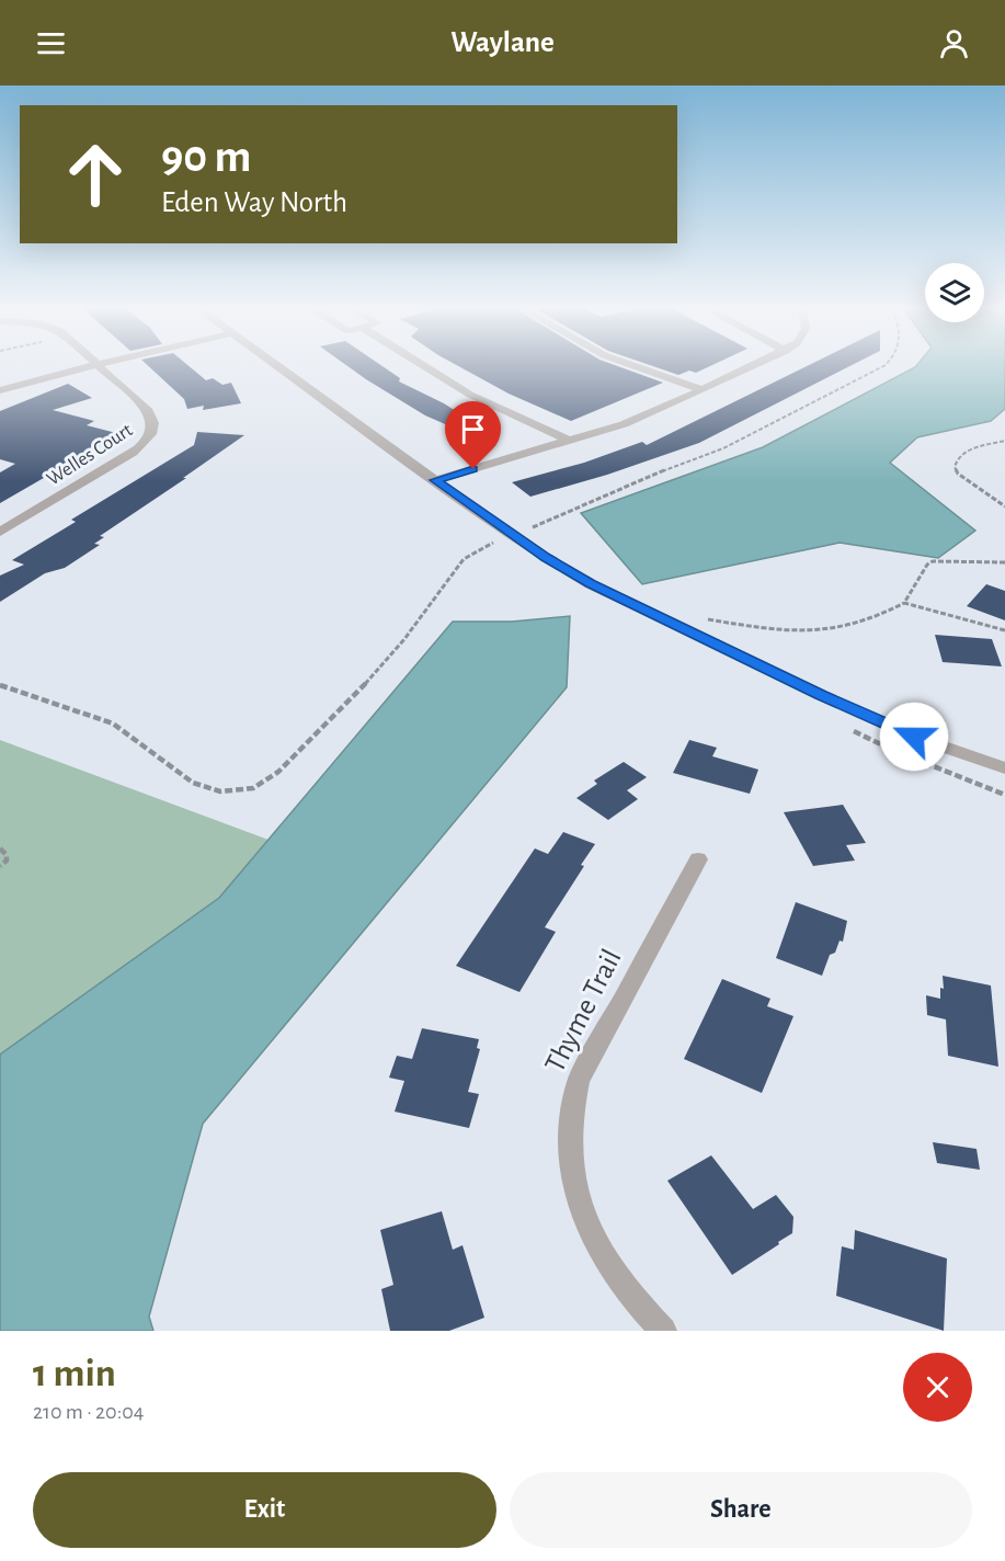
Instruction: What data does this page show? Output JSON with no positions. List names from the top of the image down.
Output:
{
  "streets": {
    "street": ["Welles Court", "Thyme Trail"]
  },
  "page": {
    "header": "Waylane",
    "turn": ["90 m", "Eden Way North"],
    "heading": ["1 min", "210 m · 20:04"],
    "buttons": ["Exit", "Share"]
  }
}
